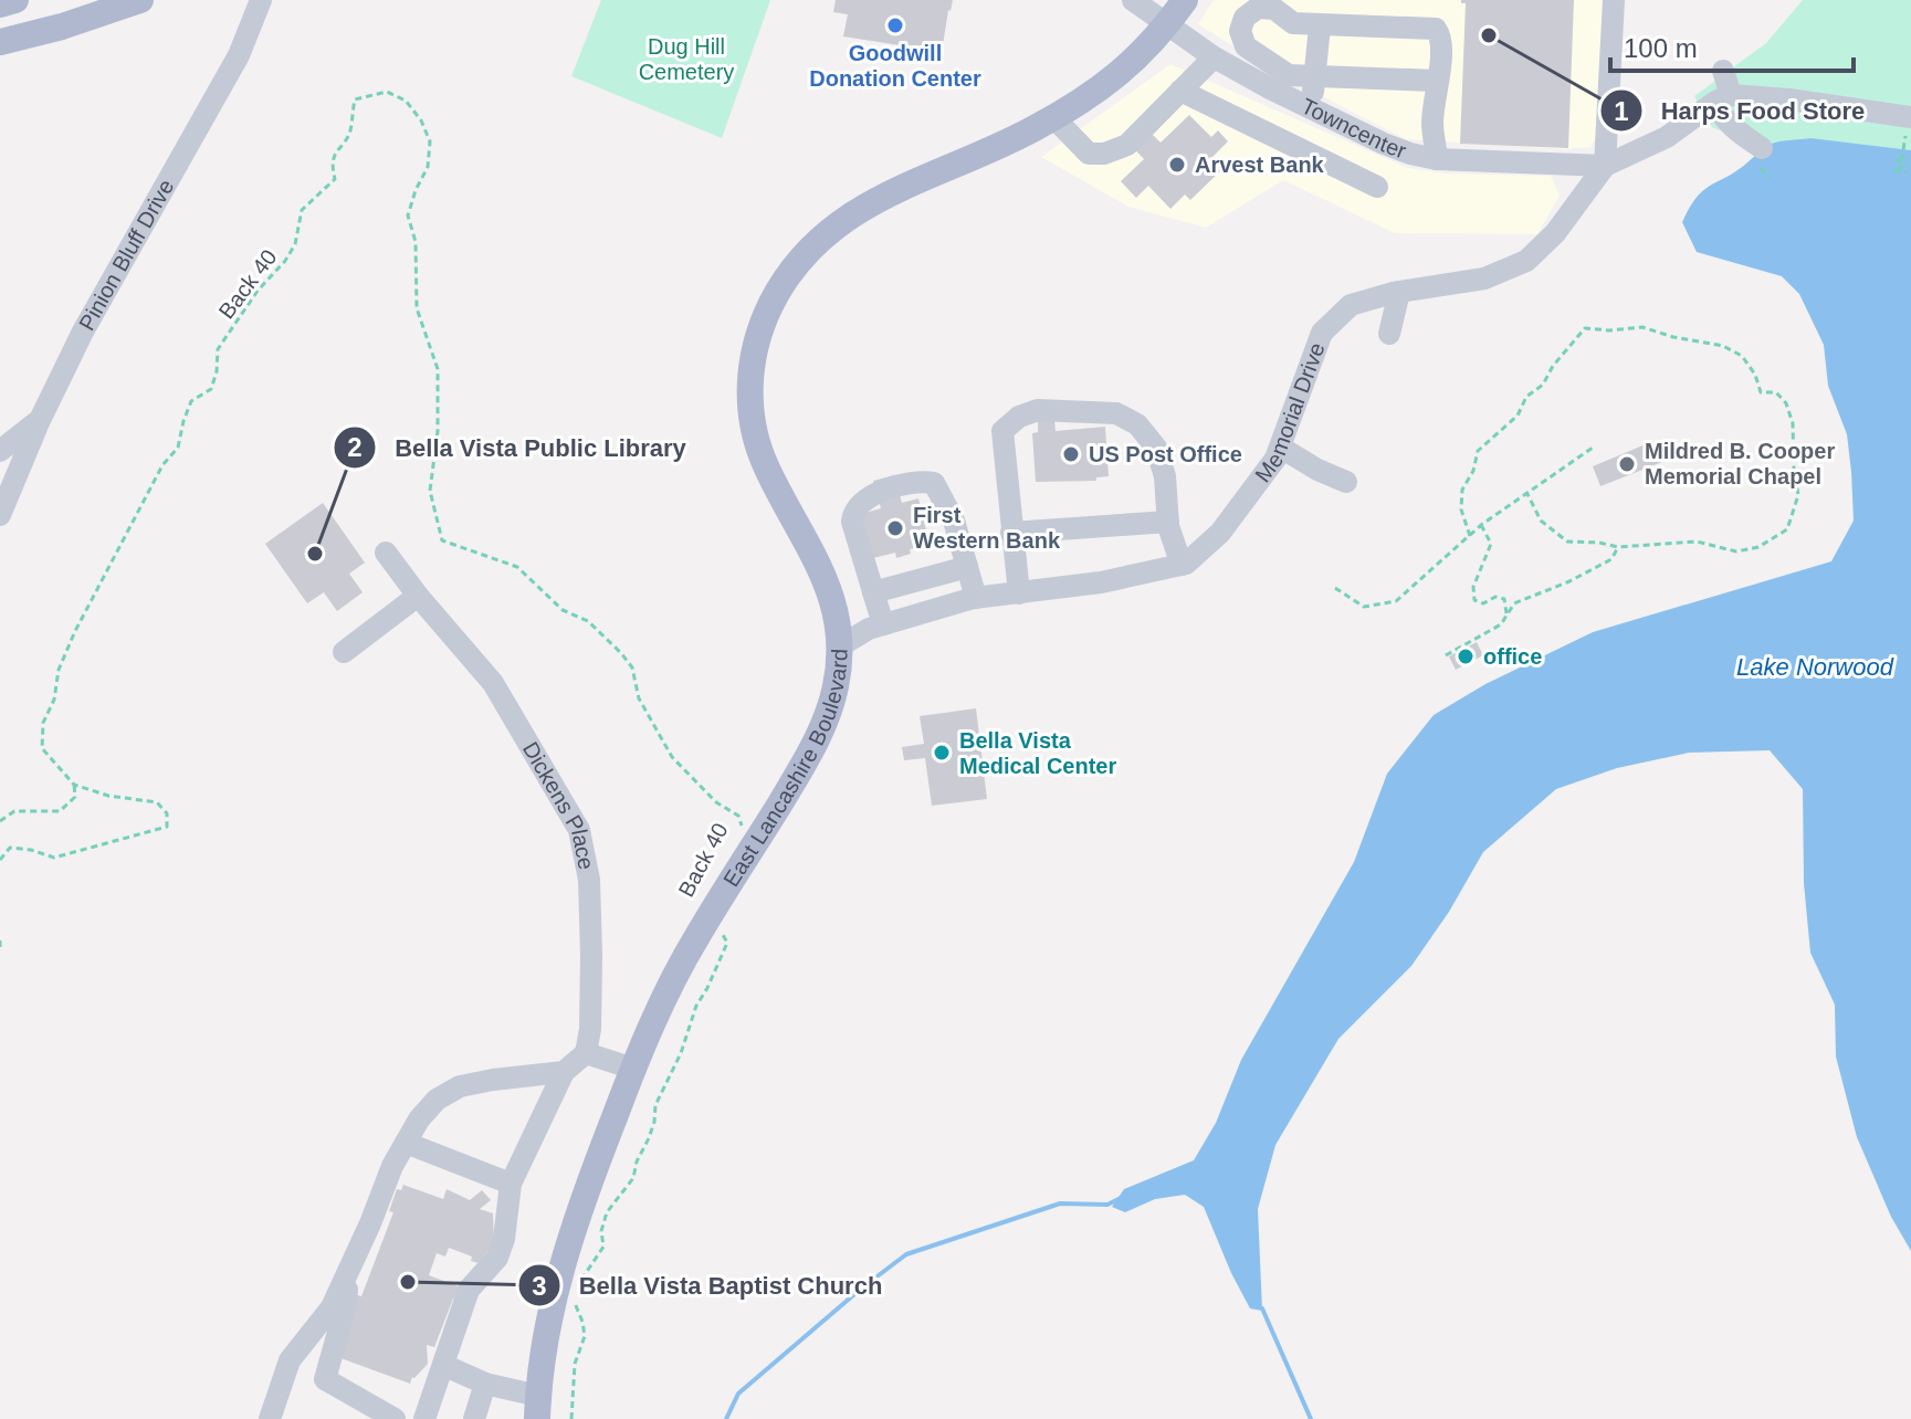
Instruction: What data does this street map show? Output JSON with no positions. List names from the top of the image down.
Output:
{
  "streets": {
    "main road": ["East Lancashire Boulevard"],
    "street": [
      "Towncenter",
      "Pinion Bluff Drive",
      "Memorial Drive",
      "Dickens Place"
    ],
    "path": ["Back 40"]
  },
  "crossings": [
    ["Towncenter", "Memorial Drive"],
    ["Towncenter", "East Lancashire Boulevard"],
    ["Memorial Drive", "East Lancashire Boulevard"]
  ],
  "water": ["Lake Norwood"],
  "parks": ["Dug Hill Cemetery"],
  "places": [
    "Goodwill Donation Center",
    "Harps Food Store",
    "Arvest Bank",
    "US Post Office",
    "Mildred B. Cooper Memorial Chapel",
    "First Western Bank",
    "Bella Vista Public Library",
    "office",
    "Bella Vista Medical Center",
    "Bella Vista Baptist Church"
  ],
  "scale_bar": "100 m"
}
